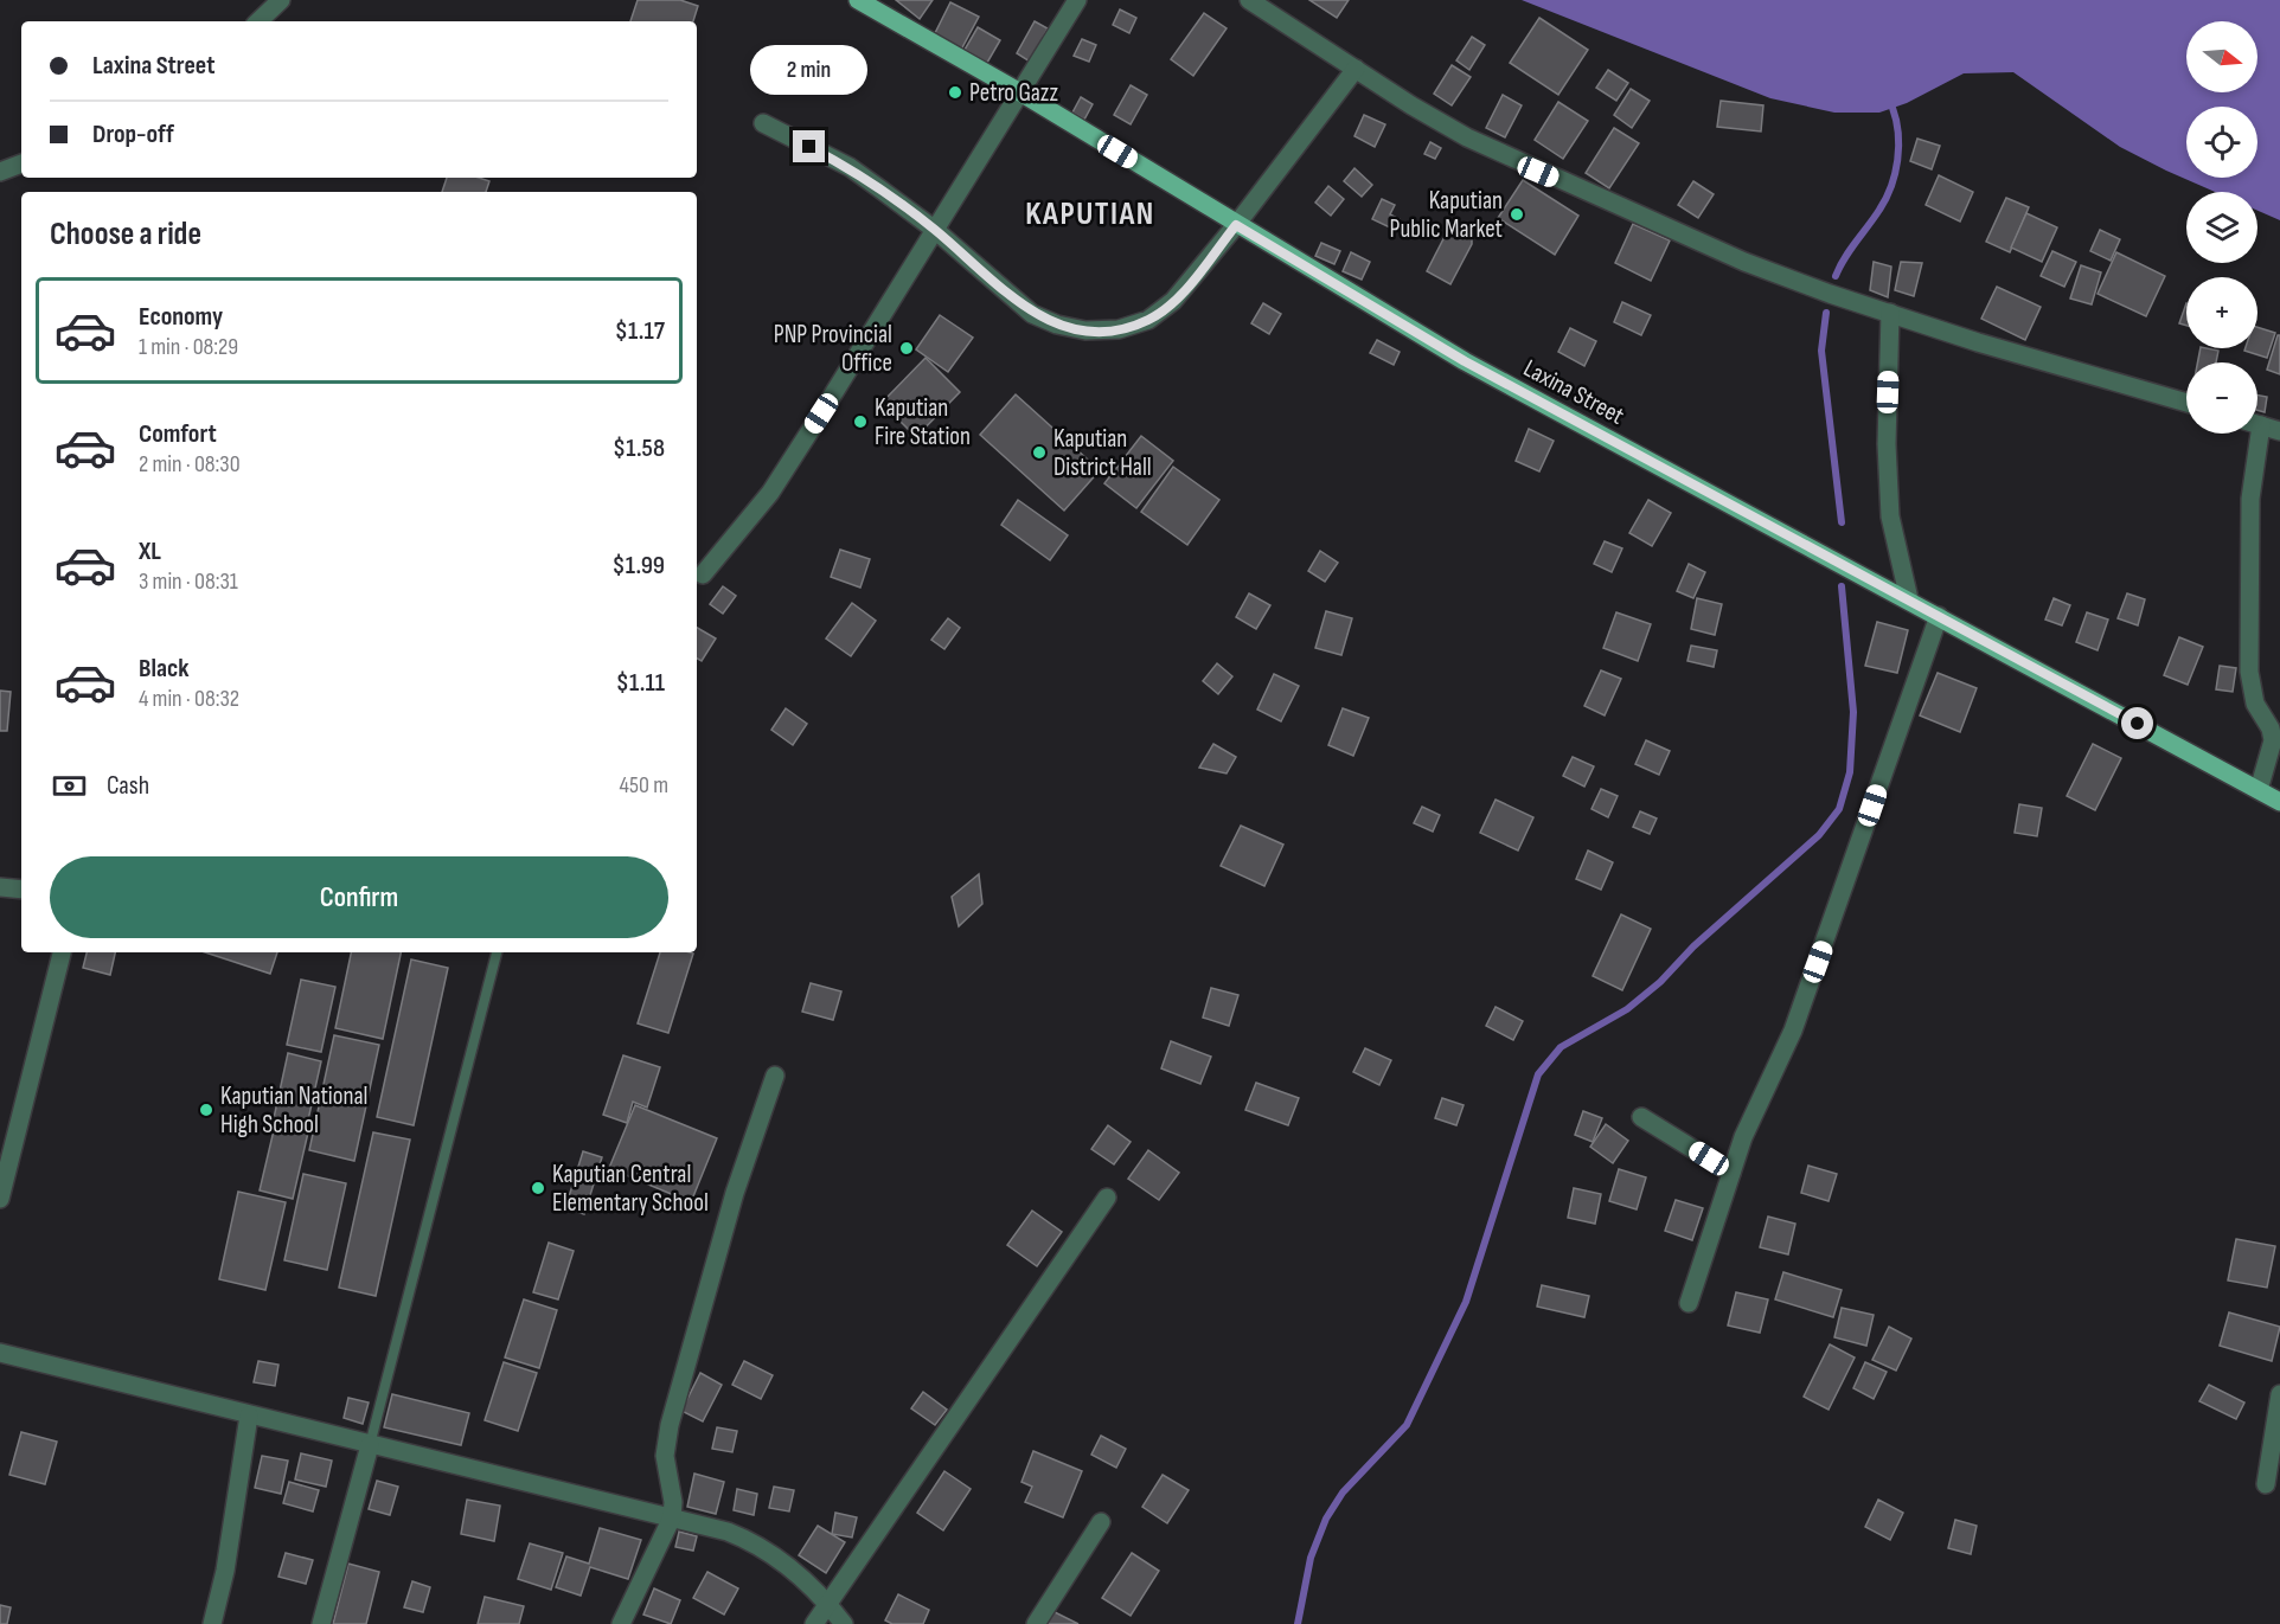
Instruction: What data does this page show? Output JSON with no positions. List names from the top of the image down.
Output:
{
  "streets": {
    "main road": ["Laxina Street"]
  },
  "districts": ["KAPUTIAN"],
  "places": [
    "Petro Gazz",
    "Kaputian Public Market",
    "PNP Provincial Office",
    "Kaputian Fire Station",
    "Kaputian District Hall",
    "Kaputian National High School",
    "Kaputian Central Elementary School"
  ],
  "north": "right",
  "page": {
    "map_buttons": ["+", "−"],
    "banner": ["Laxina Street", "Drop-off"],
    "bubble": "2 min",
    "heading": "Choose a ride",
    "list": [
      {
        "name": "Economy",
        "note": "1 min · 08:29",
        "value": "$1.17"
      },
      {
        "name": "Comfort",
        "note": "2 min · 08:30",
        "value": "$1.58"
      },
      {
        "name": "XL",
        "note": "3 min · 08:31",
        "value": "$1.99"
      },
      {
        "name": "Black",
        "note": "4 min · 08:32",
        "value": "$1.11"
      }
    ],
    "pay": ["Cash", "450 m"],
    "buttons": "Confirm"
  }
}
